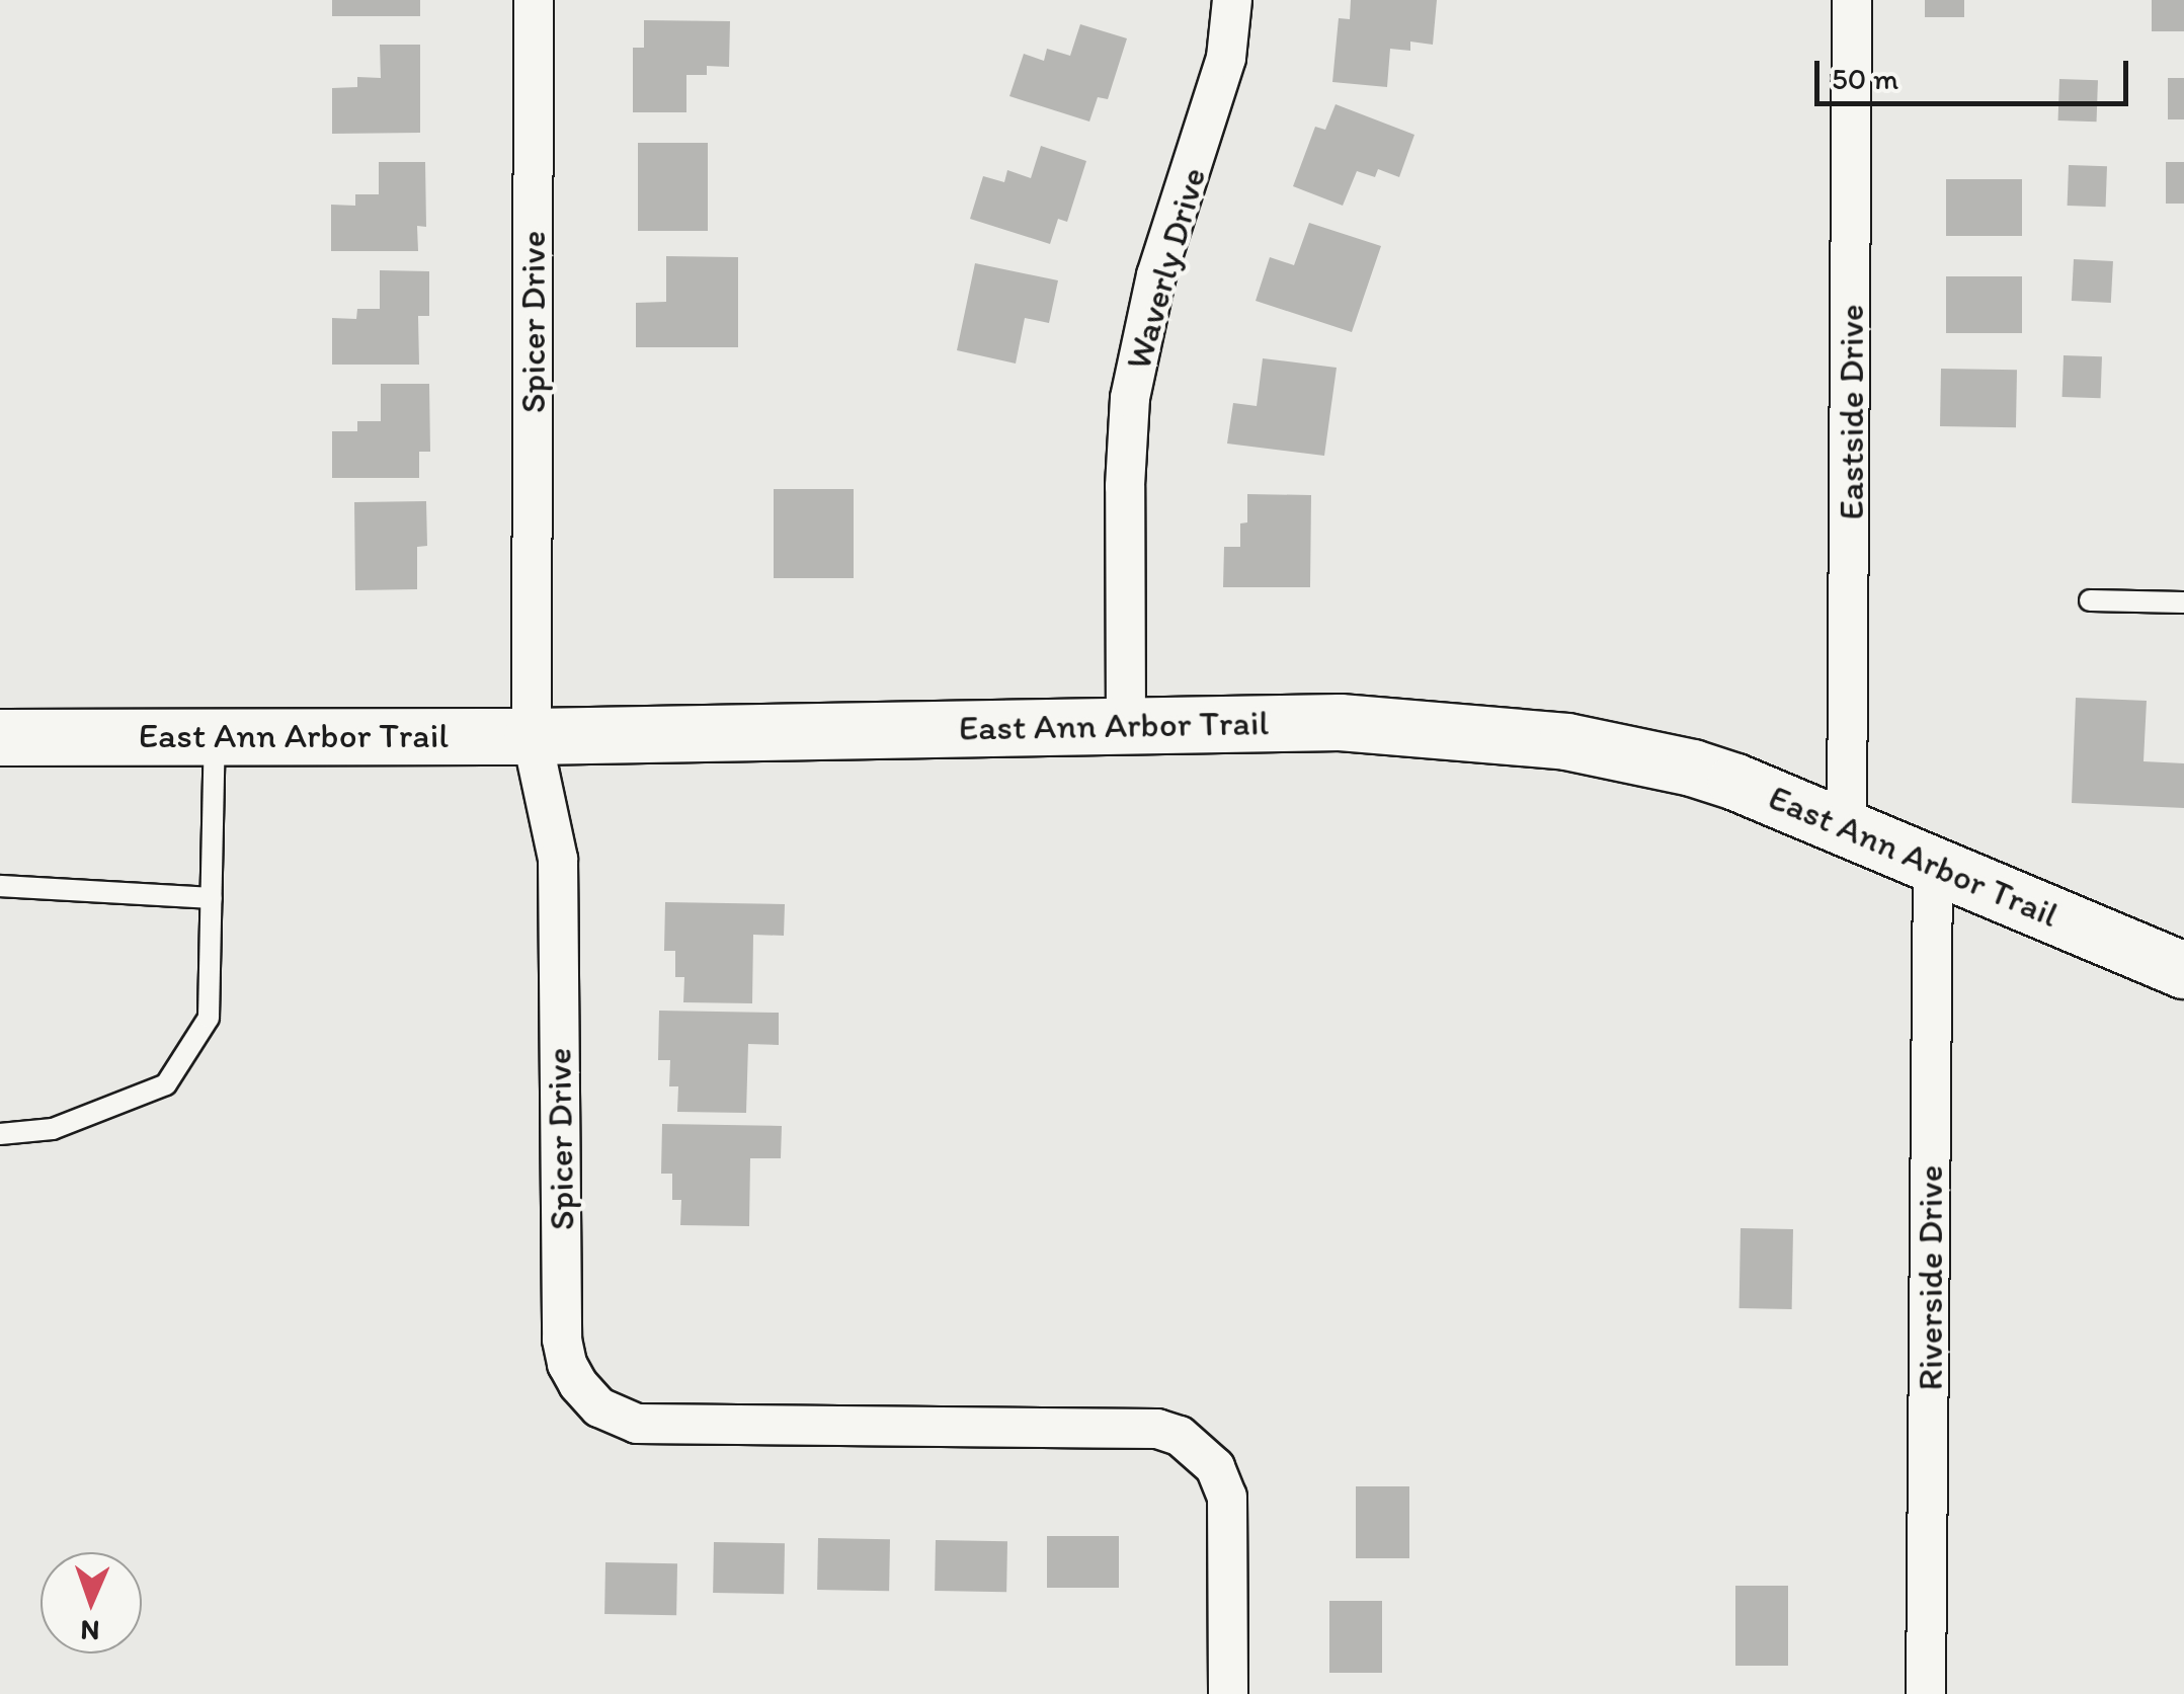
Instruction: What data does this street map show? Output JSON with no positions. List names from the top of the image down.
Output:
{
  "streets": {
    "street": [
      "Waverly Drive",
      "Spicer Drive",
      "Eastside Drive",
      "East Ann Arbor Trail",
      "Riverside Drive"
    ]
  },
  "crossings": [
    ["Waverly Drive", "East Ann Arbor Trail"],
    ["Spicer Drive", "East Ann Arbor Trail"],
    ["Eastside Drive", "East Ann Arbor Trail"],
    ["East Ann Arbor Trail", "Riverside Drive"]
  ],
  "scale_bar": "50 m",
  "north": "bottom"
}
